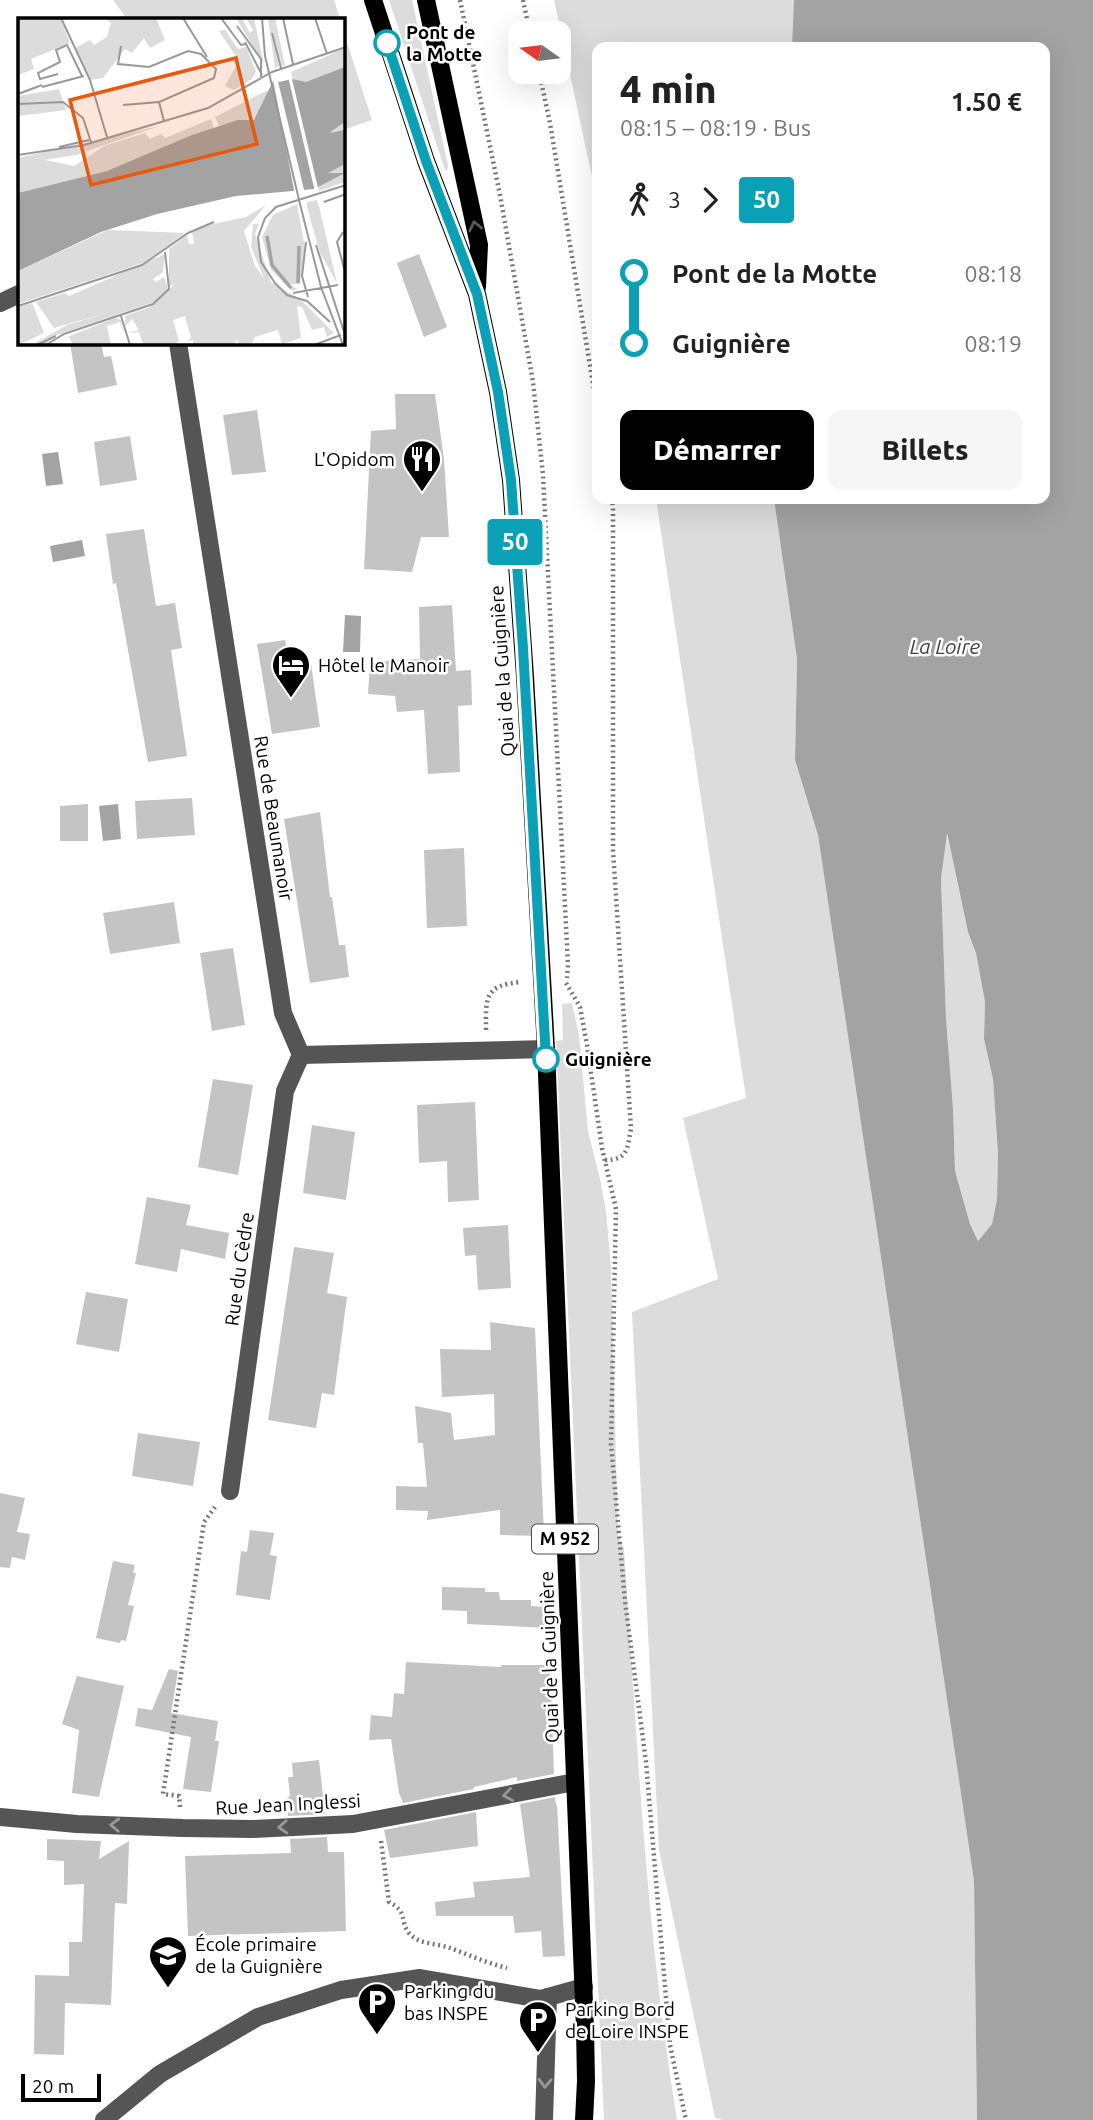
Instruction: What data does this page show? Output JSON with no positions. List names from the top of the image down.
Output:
{
  "streets": {
    "main road": ["Quai de la Guignière", "M 952"],
    "street": ["Rue de Beaumanoir", "Rue du Cèdre", "Rue Jean Inglessi"]
  },
  "crossings": [
    ["Quai de la Guignière", "Rue Jean Inglessi"],
    ["Rue de Beaumanoir", "Rue du Cèdre"]
  ],
  "one_way": ["Rue Jean Inglessi"],
  "water": ["La Loire"],
  "places": {
    "other": ["Pont de la Motte", "Guignière"],
    "restaurant": ["L'Opidom"],
    "hotel": ["Hôtel le Manoir"],
    "school or university": ["École primaire de la Guignière"],
    "parking": ["Parking du bas INSPE", "Parking Bord de Loire INSPE"]
  },
  "lines": ["bus line 50"],
  "scale_bar": "20 m",
  "north": "left",
  "page": {
    "on_map": "50",
    "heading": ["4 min", "08:15 – 08:19 · Bus", "1.50 €"],
    "legs": ["3", "50"],
    "list": [
      {
        "name": "Pont de la Motte",
        "value": "08:18"
      },
      {
        "name": "Guignière",
        "value": "08:19"
      }
    ],
    "buttons": ["Démarrer", "Billets"],
    "scale": "20 m"
  }
}
